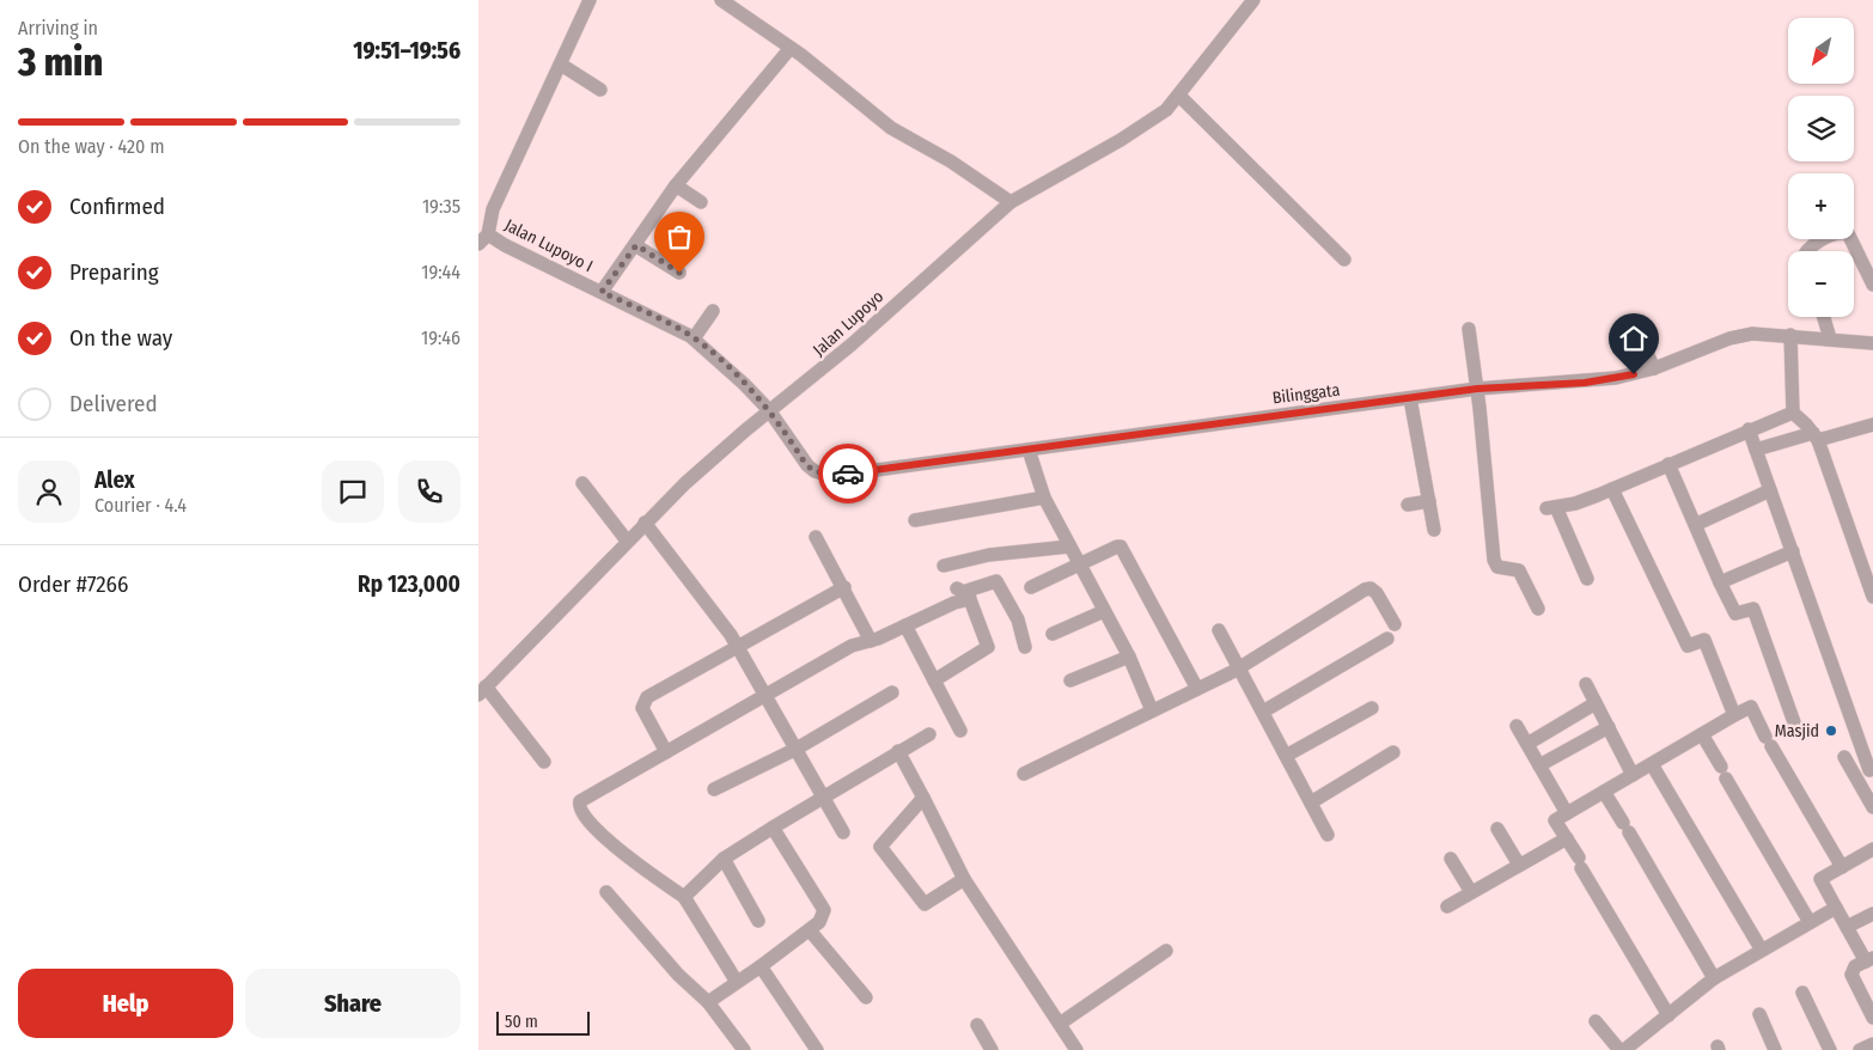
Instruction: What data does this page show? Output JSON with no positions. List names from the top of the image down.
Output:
{
  "streets": {
    "street": ["Jalan Lupoyo I", "Jalan Lupoyo", "Bilinggata"]
  },
  "crossings": [
    ["Jalan Lupoyo I", "Jalan Lupoyo"],
    ["Jalan Lupoyo I", "Bilinggata"],
    ["Jalan Lupoyo", "Bilinggata"]
  ],
  "places": ["Masjid"],
  "scale_bar": "50 m",
  "north": "bottom left",
  "page": {
    "heading": ["3 min", "Arriving in", "19:51–19:56"],
    "panel": [
      "Alex",
      "Courier · 4.4",
      "Order #7266",
      "Rp 123,000"
    ],
    "map_buttons": ["+", "−"],
    "bar": "On the way · 420 m",
    "list": [
      ["Confirmed", "19:35"],
      ["Preparing", "19:44"],
      ["On the way", "19:46"],
      "Delivered"
    ],
    "buttons": ["Help", "Share"],
    "scale": "50 m"
  }
}
